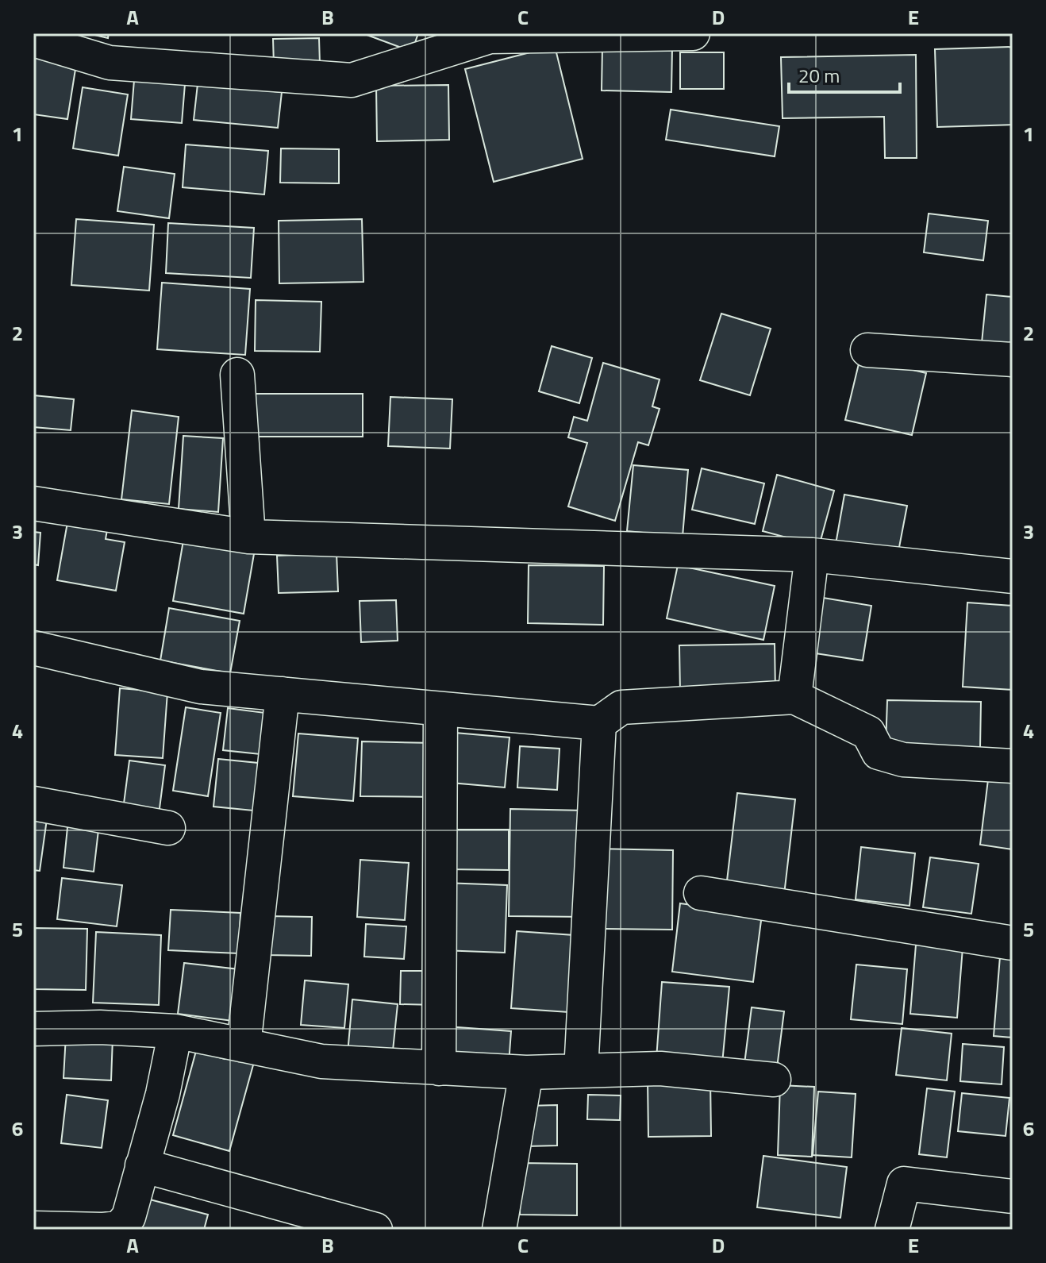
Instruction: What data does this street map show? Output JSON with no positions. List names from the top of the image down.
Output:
{
  "scale_bar": "20 m",
  "grid": {
    "columns": [
      "A",
      "B",
      "C",
      "D",
      "E"
    ],
    "rows": [
      "1",
      "2",
      "3",
      "4",
      "5",
      "6"
    ]
  }
}
